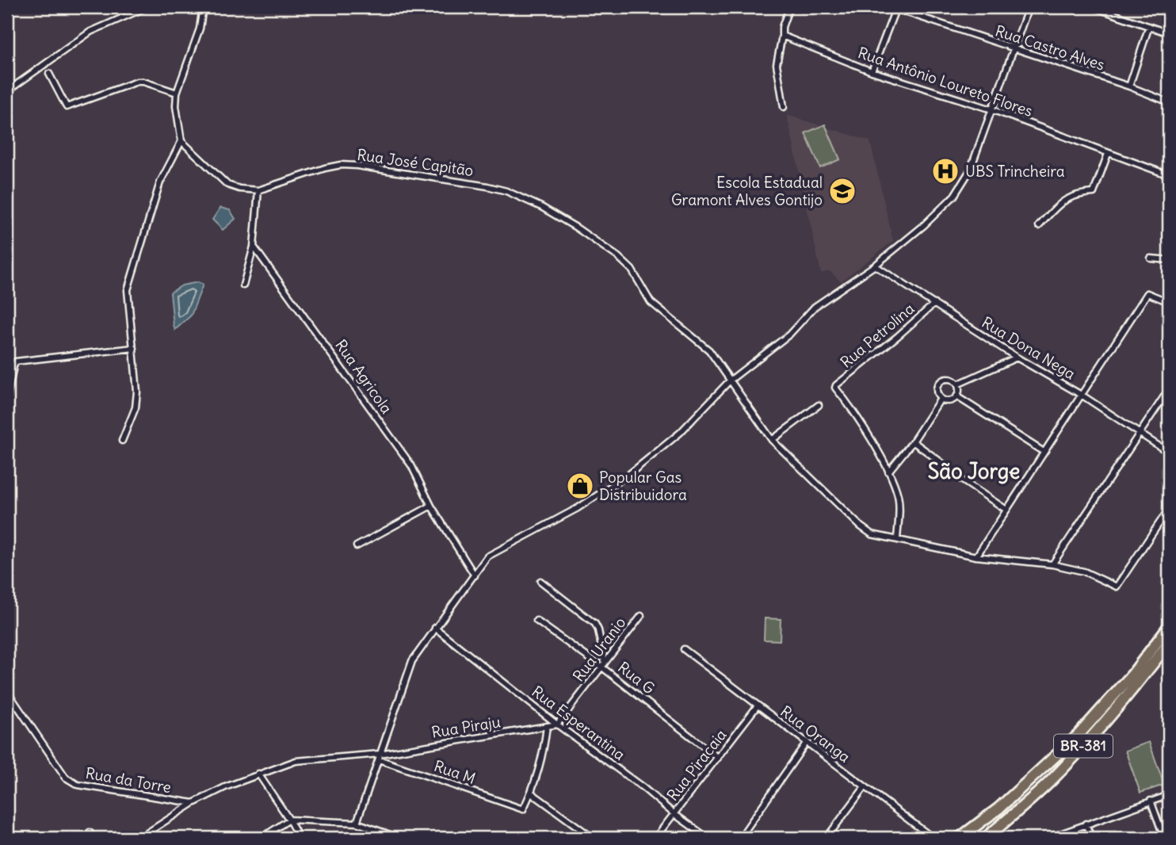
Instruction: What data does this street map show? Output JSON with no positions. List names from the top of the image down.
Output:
{
  "streets": {
    "highway": ["BR-381"],
    "street": [
      "Rua Castro Alves",
      "Rua Antônio Loureto Flores",
      "Rua José Capitão",
      "Rua Petrolina",
      "Rua Dona Nega",
      "Rua Agricola",
      "Rua Uranio",
      "Rua G",
      "Rua Esperantina",
      "Rua Piraju",
      "Rua Oranga",
      "Rua Piracaia",
      "Rua M",
      "Rua da Torre"
    ]
  },
  "crossings": [
    ["Rua Petrolina", "Rua Dona Nega"],
    ["Rua Uranio", "Rua G"],
    ["Rua Uranio", "Rua Esperantina"],
    ["Rua Uranio", "Rua Piraju"],
    ["Rua G", "Rua Piracaia"],
    ["Rua Esperantina", "Rua Piraju"],
    ["Rua Esperantina", "Rua Piracaia"],
    ["Rua Piraju", "Rua M"],
    ["Rua Piraju", "Rua da Torre"],
    ["Rua Oranga", "Rua Piracaia"]
  ],
  "districts": ["São Jorge"],
  "places": {
    "hospital": ["UBS Trincheira"],
    "school or university": ["Escola Estadual Gramont Alves Gontijo"],
    "shop": ["Popular Gas Distribuidora"]
  }
}
